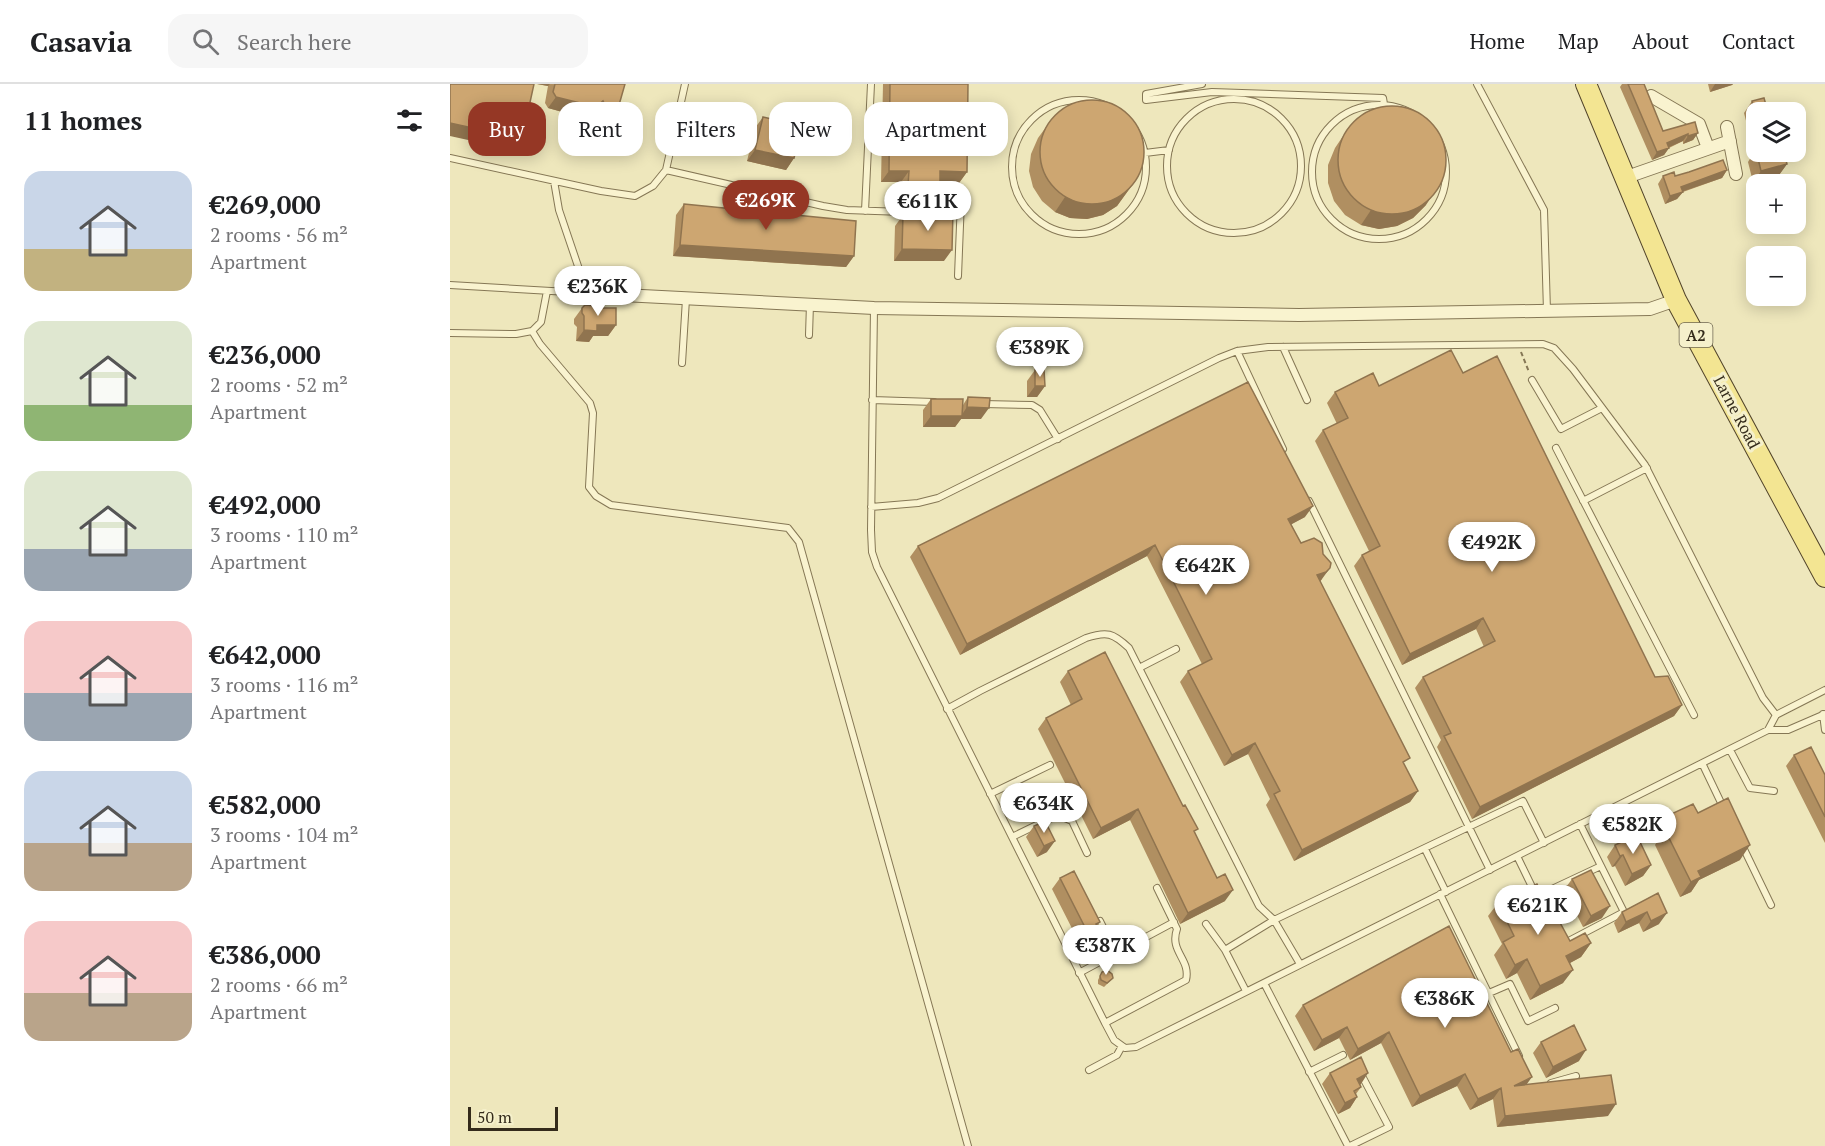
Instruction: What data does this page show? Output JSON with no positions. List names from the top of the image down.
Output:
{
  "streets": {
    "main road": ["A2", "Larne Road"]
  },
  "scale_bar": "50 m",
  "page": {
    "header": "Casavia",
    "search": "Search here",
    "nav": [
      "Home",
      "Map",
      "About",
      "Contact"
    ],
    "heading": "11 homes",
    "map_buttons": ["+", "−"],
    "chip": [
      "Buy",
      "Rent",
      "Filters",
      "New",
      "Apartment"
    ],
    "list": [
      {
        "name": "€269,000",
        "note": "2 rooms · 56 m² · Apartment"
      },
      {
        "name": "€236,000",
        "note": "2 rooms · 52 m² · Apartment"
      },
      {
        "name": "€492,000",
        "note": "3 rooms · 110 m² · Apartment"
      },
      {
        "name": "€642,000",
        "note": "3 rooms · 116 m² · Apartment"
      },
      {
        "name": "€582,000",
        "note": "3 rooms · 104 m² · Apartment"
      },
      {
        "name": "€386,000",
        "note": "2 rooms · 66 m² · Apartment"
      }
    ],
    "price": [
      "€269K",
      "€611K",
      "€236K",
      "€389K",
      "€492K",
      "€642K",
      "€634K",
      "€582K",
      "€621K",
      "€387K",
      "€386K"
    ],
    "scale": "50 m"
  }
}
